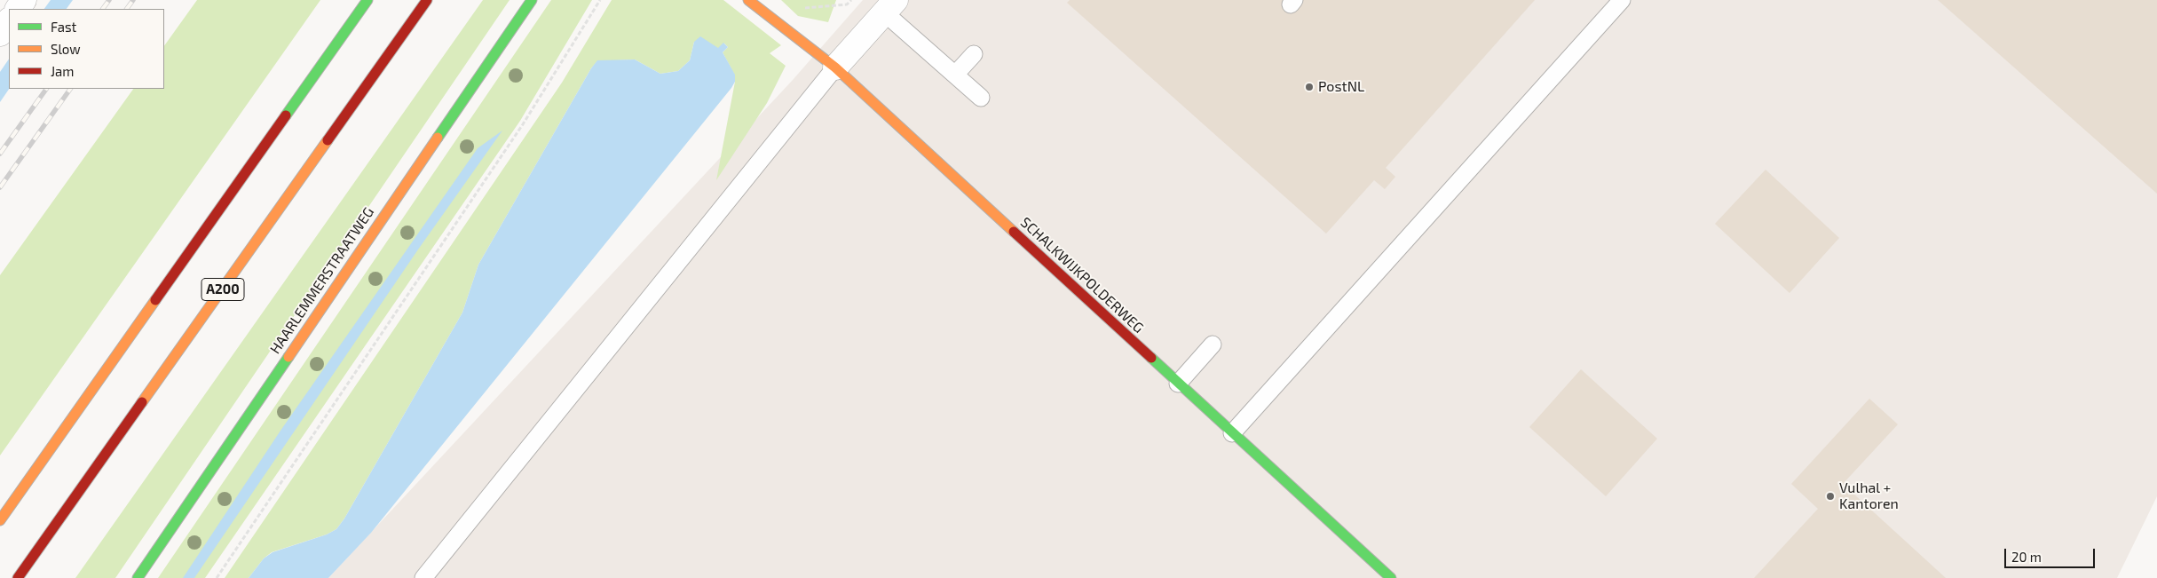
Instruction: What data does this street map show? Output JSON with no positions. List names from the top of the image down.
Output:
{
  "streets": {
    "main road": ["SCHALKWIJKPOLDERWEG", "HAARLEMMERSTRAATWEG", "A200"]
  },
  "places": ["PostNL", "Vulhal + Kantoren"],
  "legend": ["Fast", "Slow", "Jam"],
  "scale_bar": "20 m"
}
